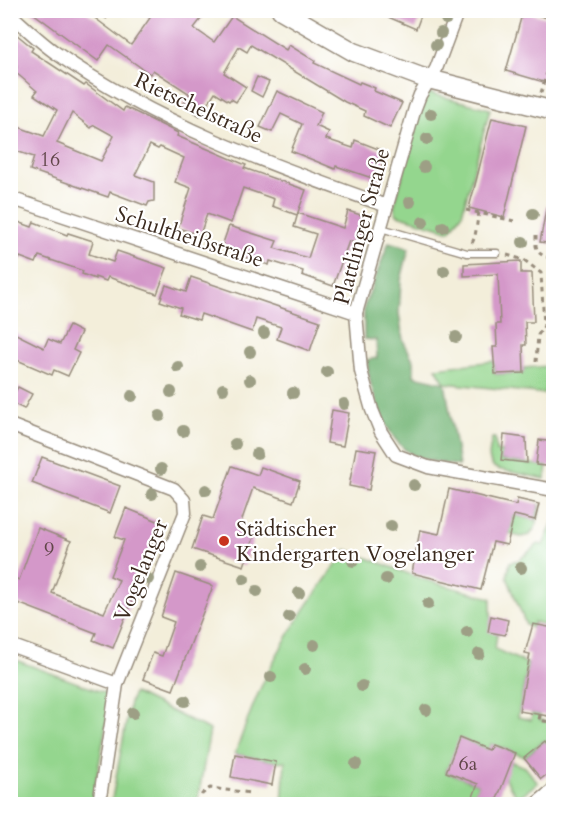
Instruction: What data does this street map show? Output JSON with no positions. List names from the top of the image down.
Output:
{
  "streets": {
    "street": [
      "Rietschelstraße",
      "Plattlinger Straße",
      "Schultheißstraße",
      "Vogelanger"
    ]
  },
  "crossings": [
    ["Rietschelstraße", "Plattlinger Straße"],
    ["Plattlinger Straße", "Schultheißstraße"]
  ],
  "places": ["Städtischer Kindergarten Vogelanger"],
  "house_numbers": ["16", "9", "6a"]
}
